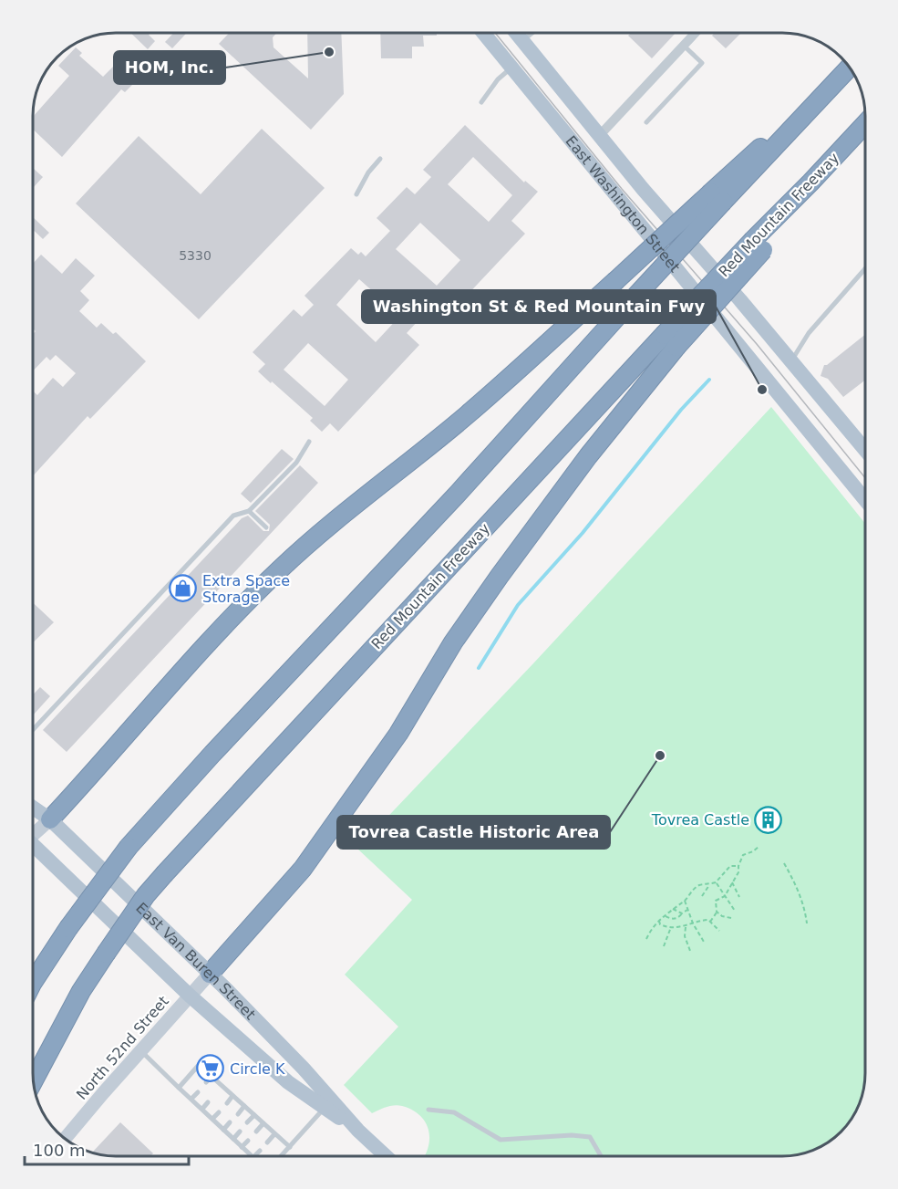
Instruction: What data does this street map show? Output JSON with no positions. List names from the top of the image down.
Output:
{
  "streets": {
    "highway": ["Red Mountain Freeway"],
    "main road": ["East Washington Street", "East Van Buren Street", "North 52nd Street"]
  },
  "crossings": [
    ["East Van Buren Street", "North 52nd Street"]
  ],
  "places": {
    "other": ["HOM, Inc.", "Washington St & Red Mountain Fwy", "Tovrea Castle Historic Area"],
    "shop": ["Extra Space Storage"],
    "building": ["Tovrea Castle"],
    "supermarket": ["Circle K"]
  },
  "house_numbers": ["5330"],
  "scale_bar": "100 m"
}
